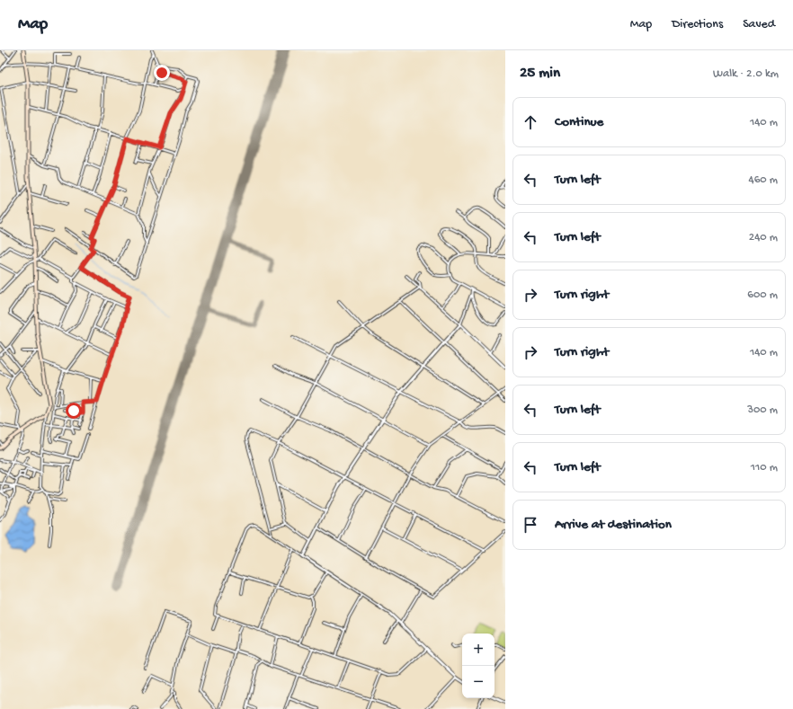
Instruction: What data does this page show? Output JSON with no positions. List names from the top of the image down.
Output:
{
  "page": {
    "header": "Map",
    "nav": ["Map", "Directions", "Saved"],
    "heading": ["25 min", "Walk · 2.0 km"],
    "list": [
      ["Continue", "140 m"],
      ["Turn left", "460 m"],
      ["Turn left", "240 m"],
      ["Turn right", "600 m"],
      ["Turn right", "140 m"],
      ["Turn left", "300 m"],
      ["Turn left", "110 m"],
      "Arrive at destination"
    ],
    "map_buttons": ["+", "−"]
  }
}
